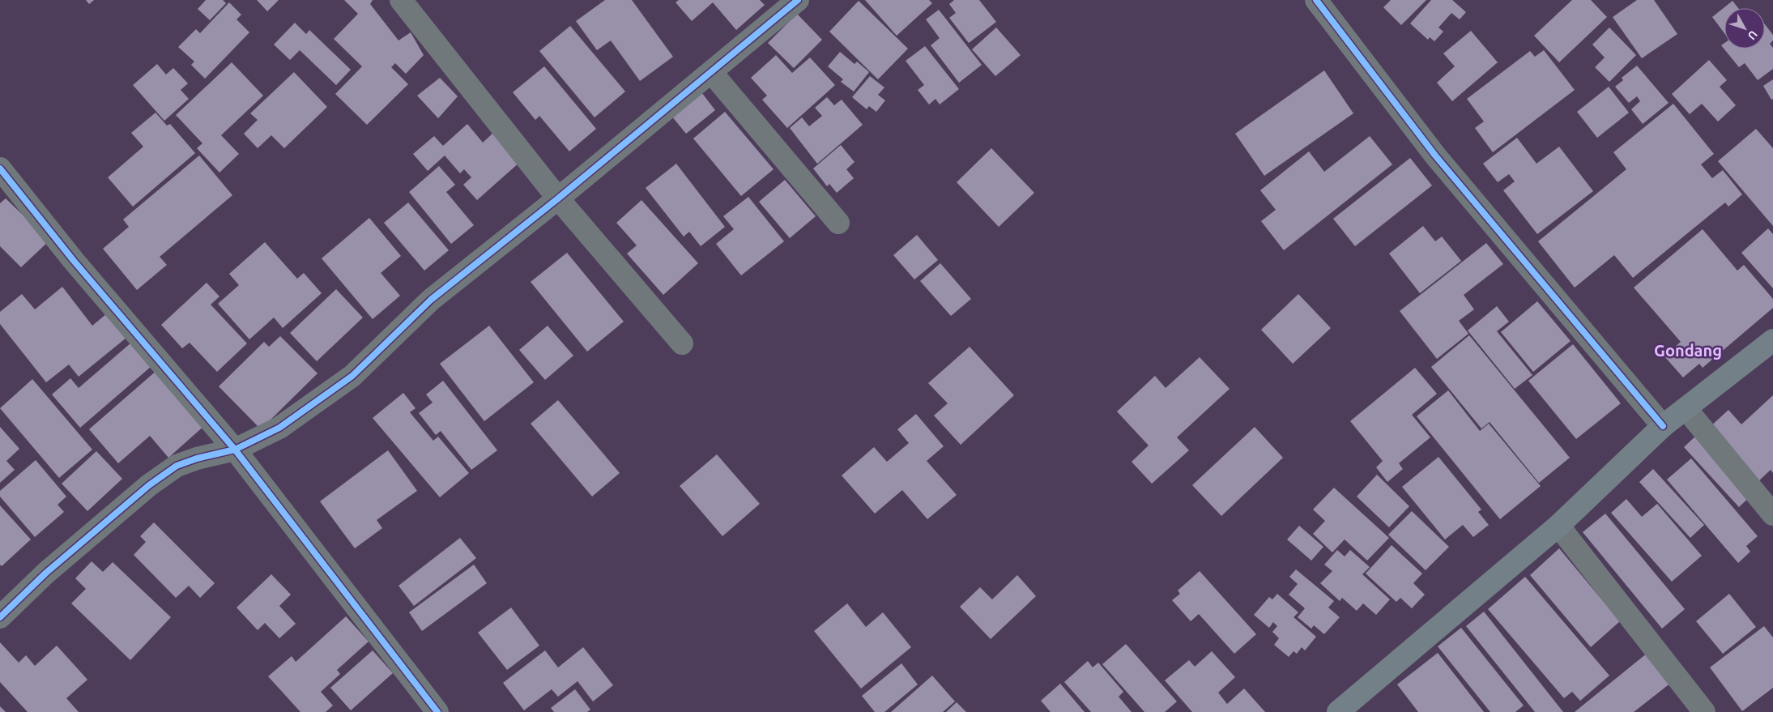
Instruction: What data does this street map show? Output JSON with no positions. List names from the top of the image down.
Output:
{
  "districts": ["Gondang"],
  "north": "bottom right"
}
